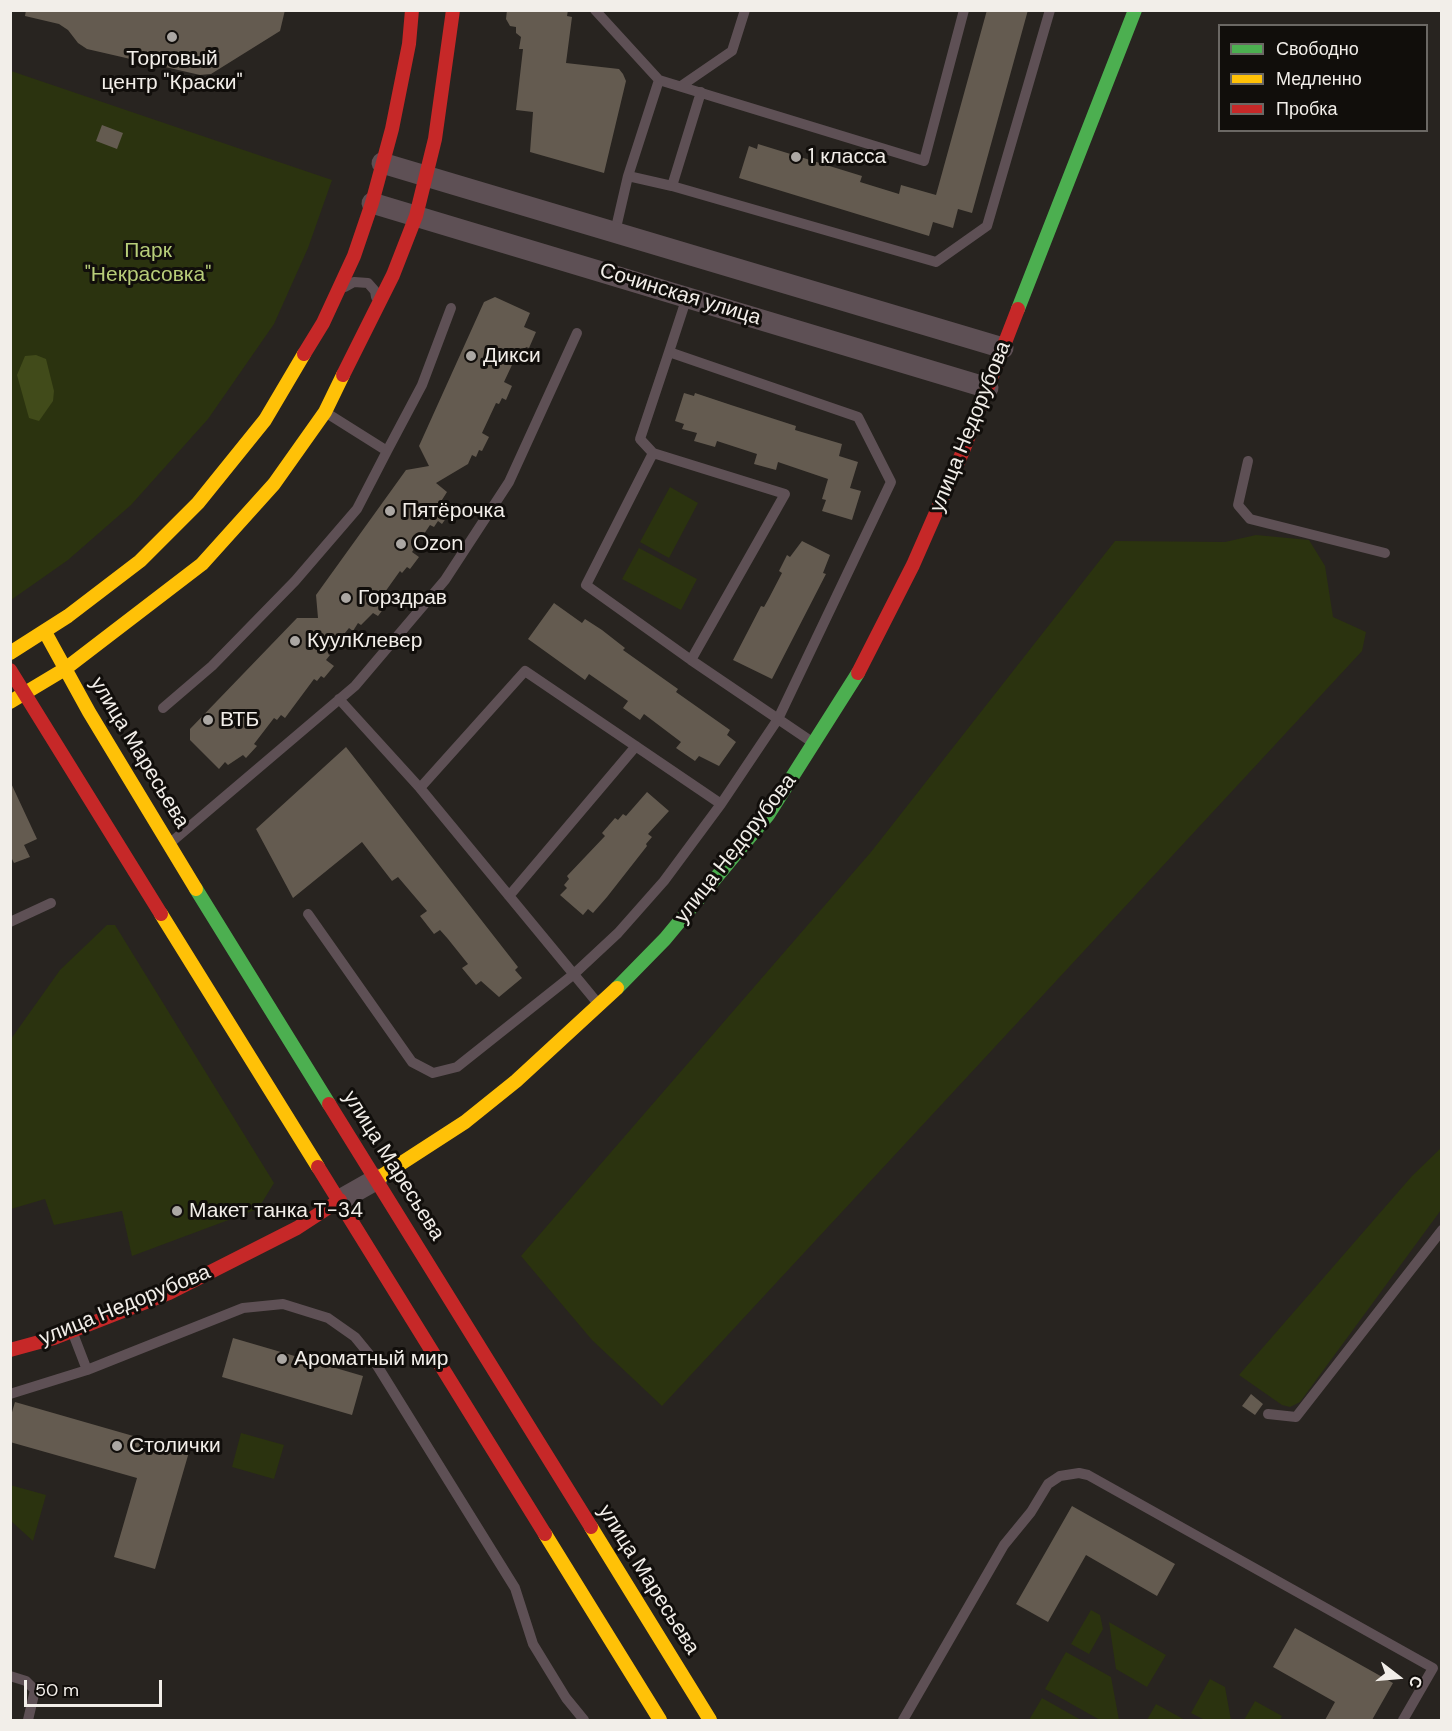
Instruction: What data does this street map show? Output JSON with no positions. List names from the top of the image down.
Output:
{
  "streets": {
    "street": ["Сочинская улица", "улица Недорубова", "улица Маресьева"]
  },
  "crossings": [
    ["Сочинская улица", "улица Недорубова"],
    ["улица Недорубова", "улица Маресьева"]
  ],
  "parks": ["Парк \"Некрасовка\""],
  "places": [
    "Торговый центр \"Краски\"",
    "1 класса",
    "Дикси",
    "Пятёрочка",
    "Ozon",
    "Горздрав",
    "КуулКлевер",
    "ВТБ",
    "Макет танка Т-34",
    "Ароматный мир",
    "Столички"
  ],
  "legend": ["Свободно", "Медленно", "Пробка"],
  "scale_bar": "50 m",
  "north": "right"
}
